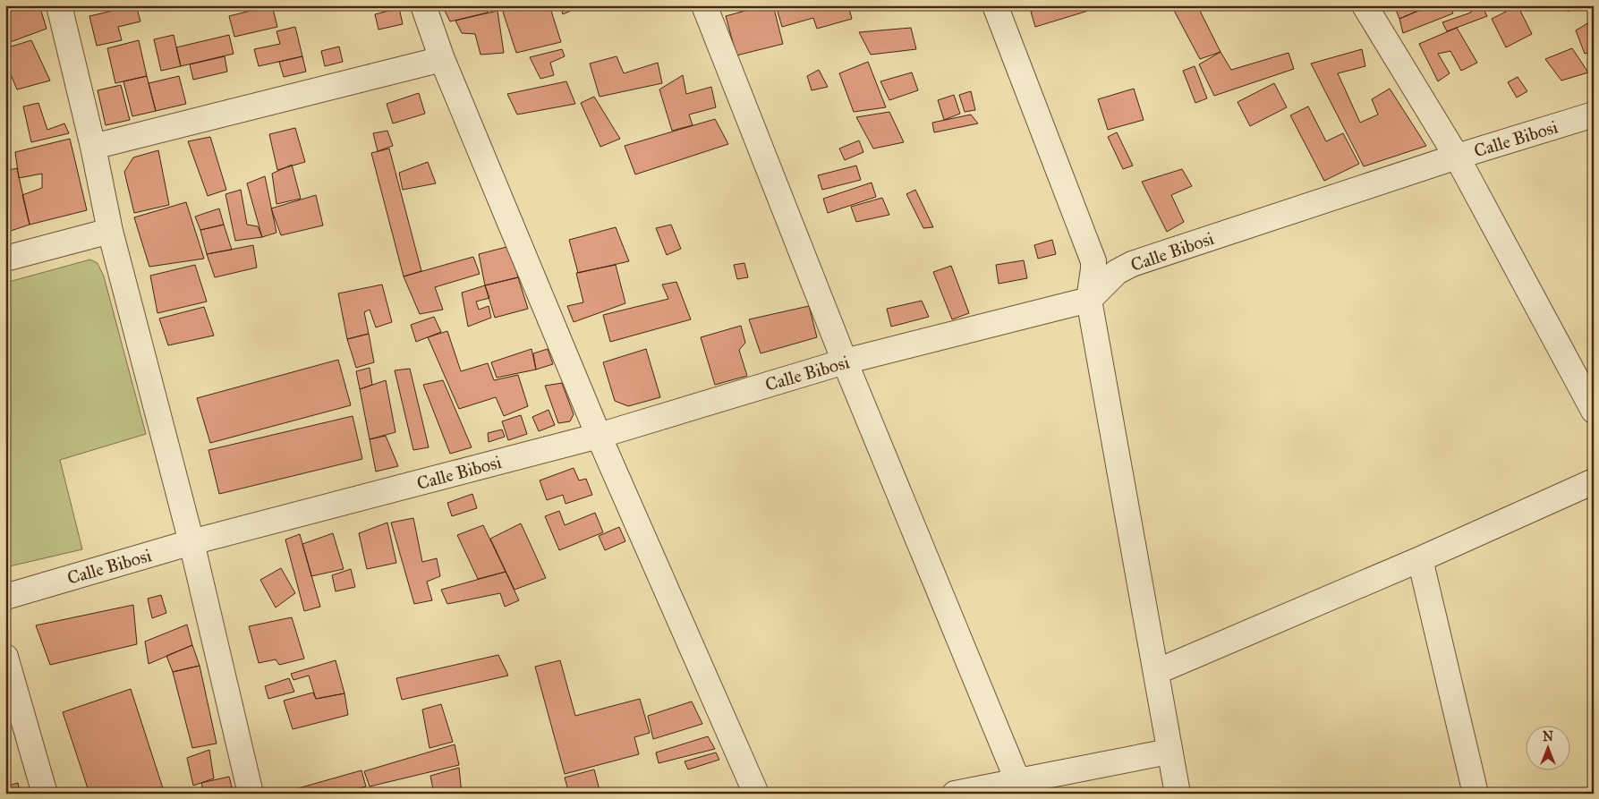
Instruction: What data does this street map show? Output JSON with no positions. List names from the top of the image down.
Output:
{
  "streets": {
    "street": ["Calle Bibosi"]
  },
  "north": "top"
}
